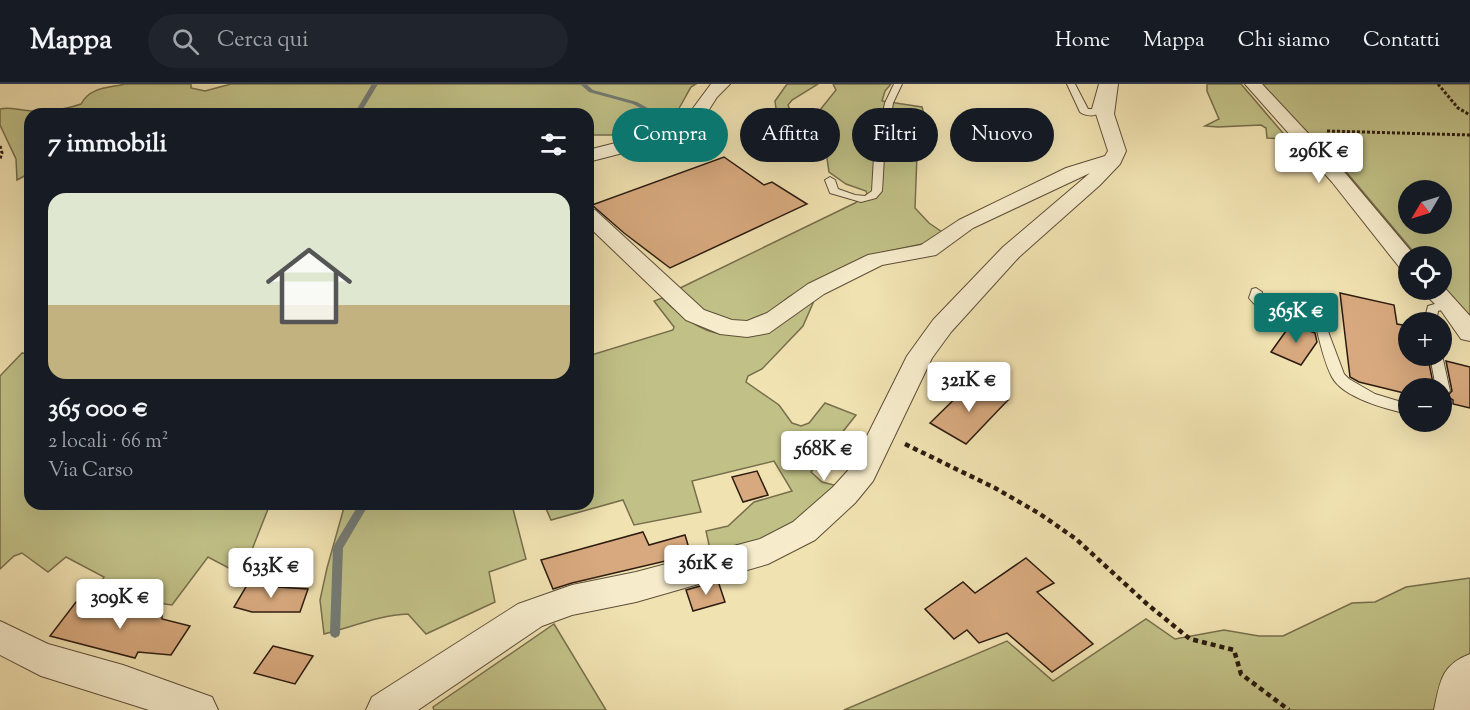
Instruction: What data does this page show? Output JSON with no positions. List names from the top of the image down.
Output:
{
  "north": "bottom left",
  "page": {
    "header": "Mappa",
    "search": "Cerca qui",
    "nav": [
      "Home",
      "Mappa",
      "Chi siamo",
      "Contatti"
    ],
    "chip": [
      "Compra",
      "Affitta",
      "Filtri",
      "Nuovo"
    ],
    "heading": "7 immobili",
    "price": [
      "296K €",
      "365K €",
      "321K €",
      "568K €",
      "361K €",
      "633K €",
      "309K €"
    ],
    "map_buttons": ["+", "−"],
    "list": [
      {
        "name": "365 000 €",
        "note": "2 locali · 66 m² · Via Carso"
      }
    ]
  }
}
